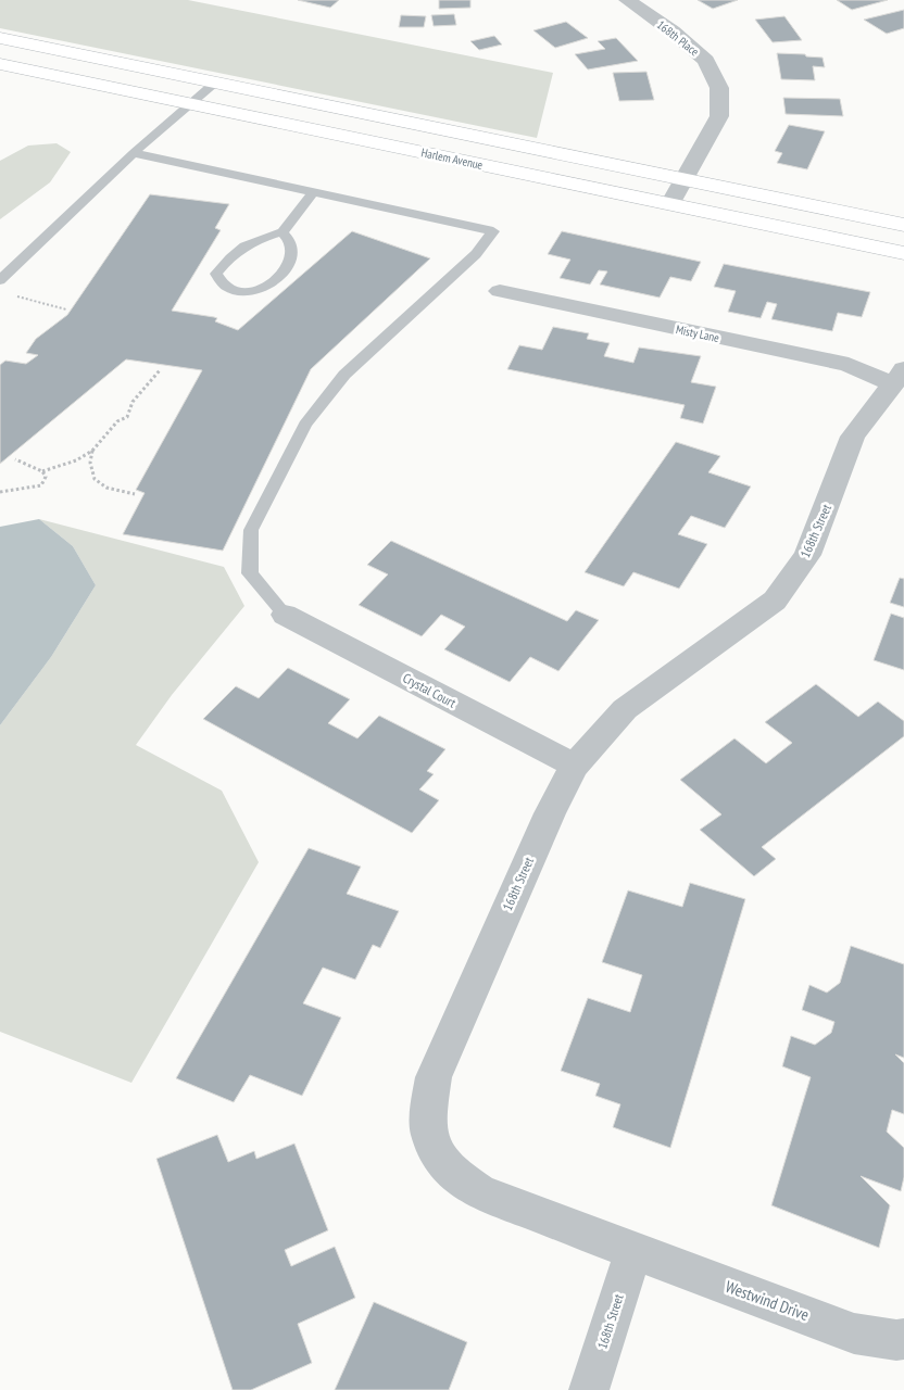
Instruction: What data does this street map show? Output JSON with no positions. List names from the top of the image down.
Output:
{
  "streets": {
    "main road": ["Harlem Avenue"],
    "street": [
      "168th Place",
      "Misty Lane",
      "168th Street",
      "Crystal Court",
      "Westwind Drive"
    ]
  },
  "crossings": [
    ["168th Place", "Harlem Avenue"],
    ["Misty Lane", "168th Street"],
    ["168th Street", "Crystal Court"],
    ["168th Street", "Westwind Drive"]
  ]
}
